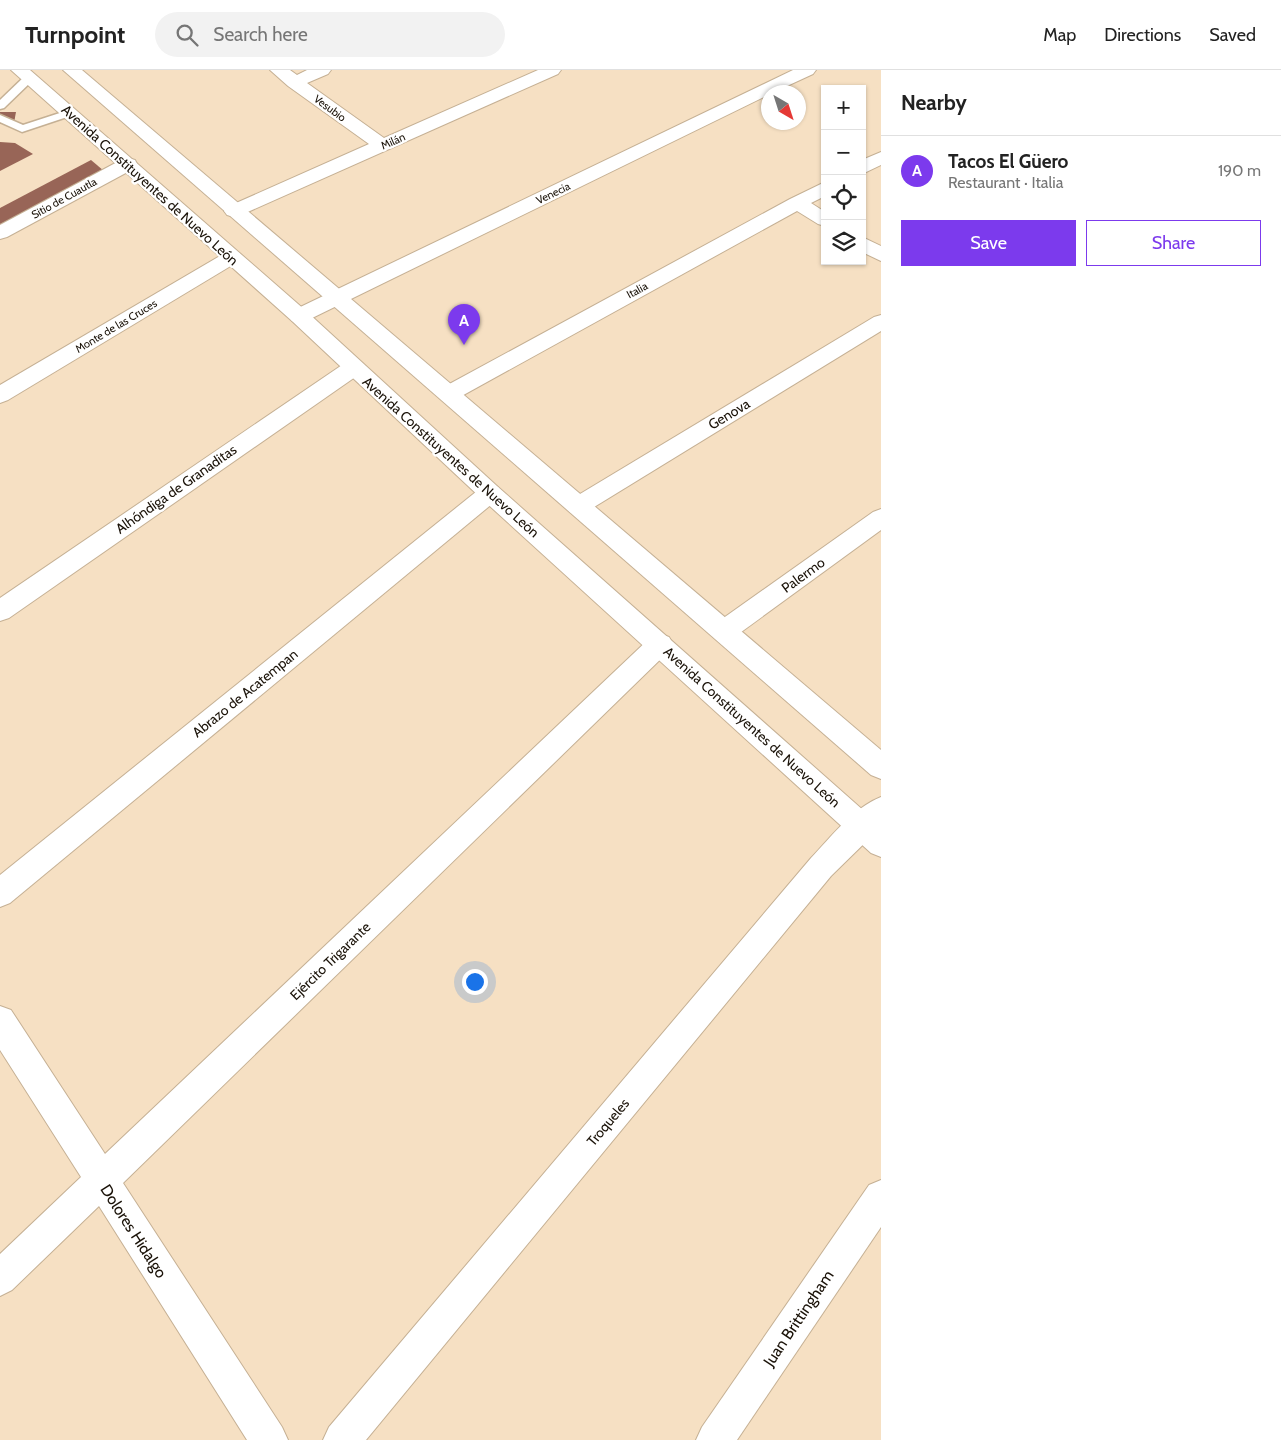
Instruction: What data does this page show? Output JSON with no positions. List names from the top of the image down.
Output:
{
  "streets": {
    "street": [
      "Vesubio",
      "Milán",
      "Avenida Constituyentes de Nuevo León",
      "Venecia",
      "Sitio de Cuautla",
      "Italia",
      "Monte de las Cruces",
      "Genova",
      "Alhóndiga de Granaditas",
      "Palermo",
      "Abrazo de Acatempan",
      "Ejército Trigarante",
      "Troqueles",
      "Dolores Hidalgo",
      "Juan Brittingham"
    ]
  },
  "crossings": [
    ["Vesubio", "Milán"],
    ["Avenida Constituyentes de Nuevo León", "Venecia"],
    ["Avenida Constituyentes de Nuevo León", "Sitio de Cuautla"],
    ["Avenida Constituyentes de Nuevo León", "Monte de las Cruces"],
    ["Avenida Constituyentes de Nuevo León", "Alhóndiga de Granaditas"],
    ["Avenida Constituyentes de Nuevo León", "Abrazo de Acatempan"],
    ["Avenida Constituyentes de Nuevo León", "Ejército Trigarante"],
    ["Avenida Constituyentes de Nuevo León", "Troqueles"],
    ["Ejército Trigarante", "Dolores Hidalgo"]
  ],
  "north": "bottom right",
  "page": {
    "header": "Turnpoint",
    "search": "Search here",
    "nav": ["Map", "Directions", "Saved"],
    "heading": "Nearby",
    "map_buttons": ["+", "−"],
    "list": [
      {
        "mark": "A",
        "name": "Tacos El Güero",
        "note": "Restaurant · Italia",
        "value": "190 m"
      }
    ],
    "buttons": ["Save", "Share"],
    "pins": "A"
  }
}
